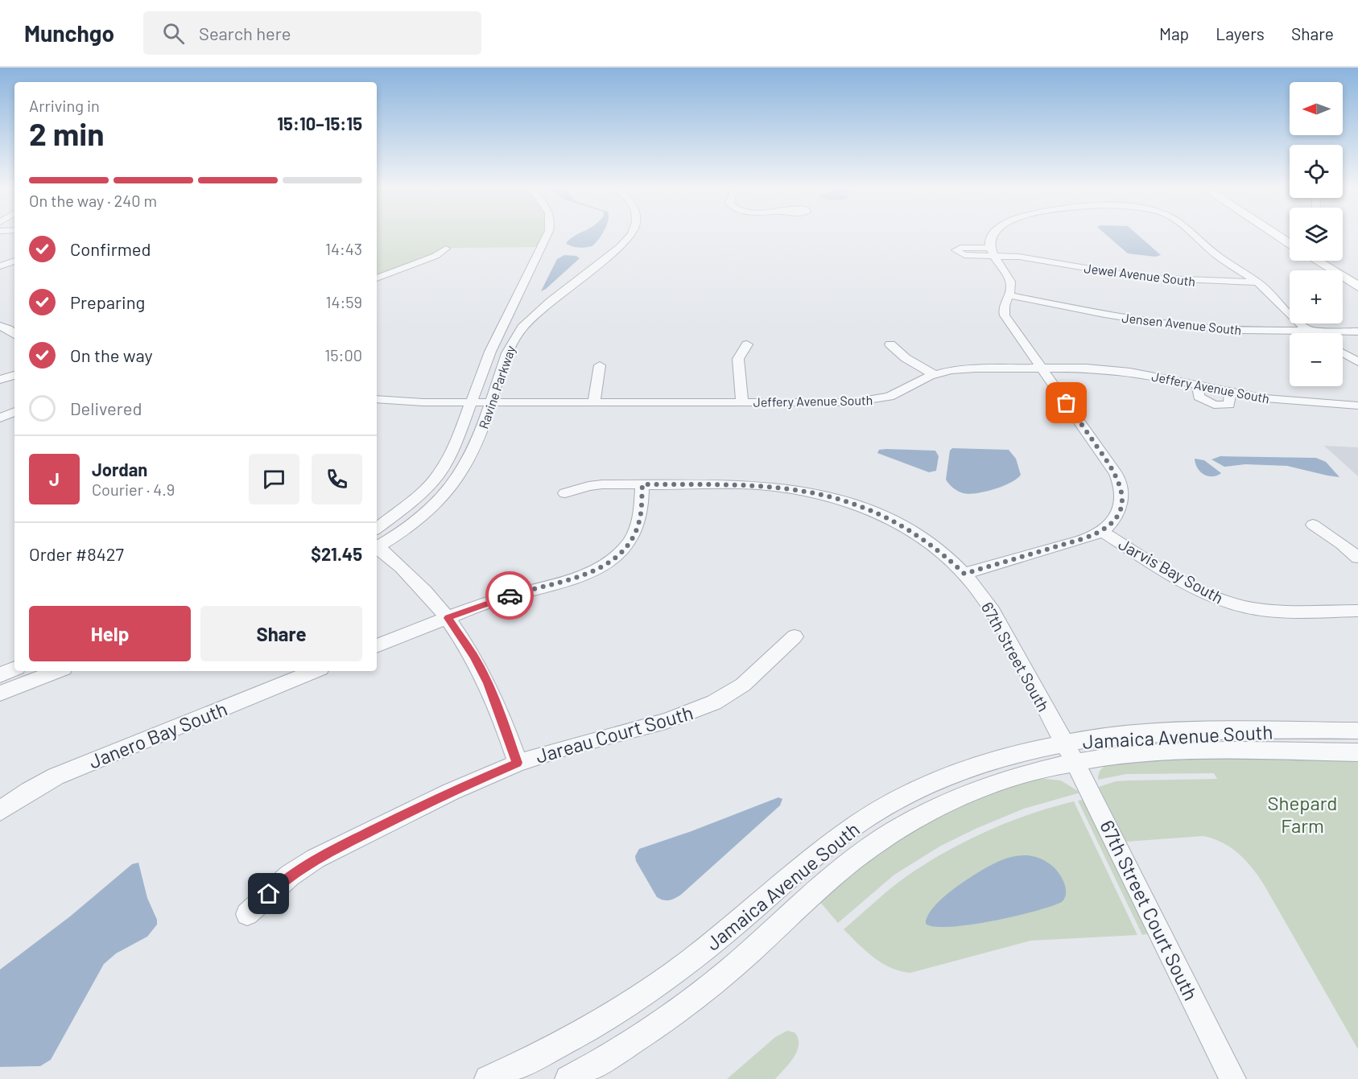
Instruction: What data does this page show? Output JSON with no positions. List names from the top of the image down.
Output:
{
  "streets": {
    "street": [
      "Jewel Avenue South",
      "Jensen Avenue South",
      "Ravine Parkway",
      "Jeffery Avenue South",
      "Jarvis Bay South",
      "67th Street South",
      "Jareau Court South",
      "Janero Bay South",
      "Jamaica Avenue South",
      "67th Street Court South"
    ]
  },
  "crossings": [
    ["Ravine Parkway", "Jeffery Avenue South"],
    ["67th Street South", "Jamaica Avenue South"],
    ["67th Street South", "67th Street Court South"],
    ["Jamaica Avenue South", "67th Street Court South"]
  ],
  "parks": ["Shepard Farm"],
  "north": "left",
  "page": {
    "header": "Munchgo",
    "search": "Search here",
    "nav": ["Map", "Layers", "Share"],
    "map_buttons": ["+", "−"],
    "heading": ["2 min", "Arriving in", "15:10–15:15"],
    "panel": [
      "Jordan",
      "Courier · 4.9",
      "Order #8427",
      "$21.45"
    ],
    "bar": "On the way · 240 m",
    "list": [
      ["Confirmed", "14:43"],
      ["Preparing", "14:59"],
      ["On the way", "15:00"],
      "Delivered"
    ],
    "round": "J",
    "buttons": ["Help", "Share"]
  }
}
